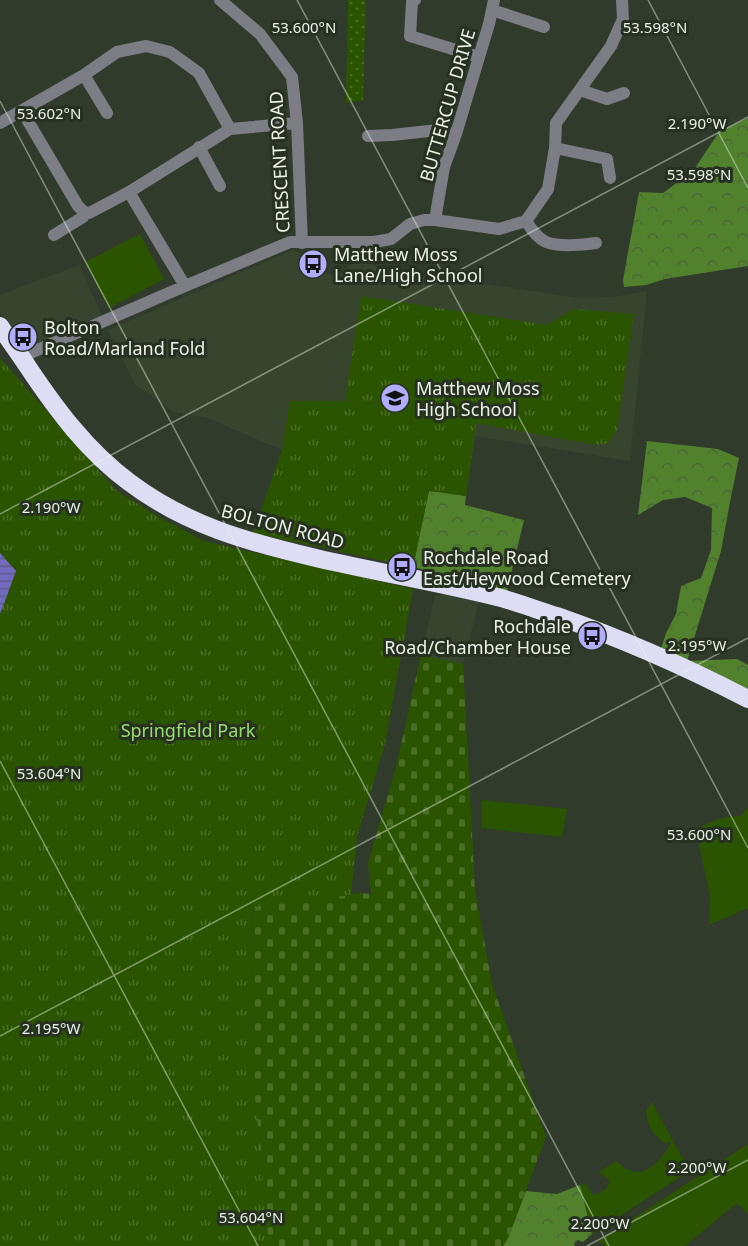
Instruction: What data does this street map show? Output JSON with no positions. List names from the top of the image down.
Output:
{
  "streets": {
    "highway": ["BOLTON ROAD"],
    "street": ["BUTTERCUP DRIVE", "CRESCENT ROAD"]
  },
  "parks": ["Springfield Park"],
  "places": {
    "bus stop": [
      "Matthew Moss Lane/High School",
      "Bolton Road/Marland Fold",
      "Rochdale Road East/Heywood Cemetery",
      "Rochdale Road/Chamber House"
    ],
    "school or university": ["Matthew Moss High School"]
  },
  "coordinates": [
    "53.600°N",
    "53.598°N",
    "53.602°N",
    "2.190°W",
    "2.195°W",
    "53.604°N",
    "2.200°W"
  ]
}
